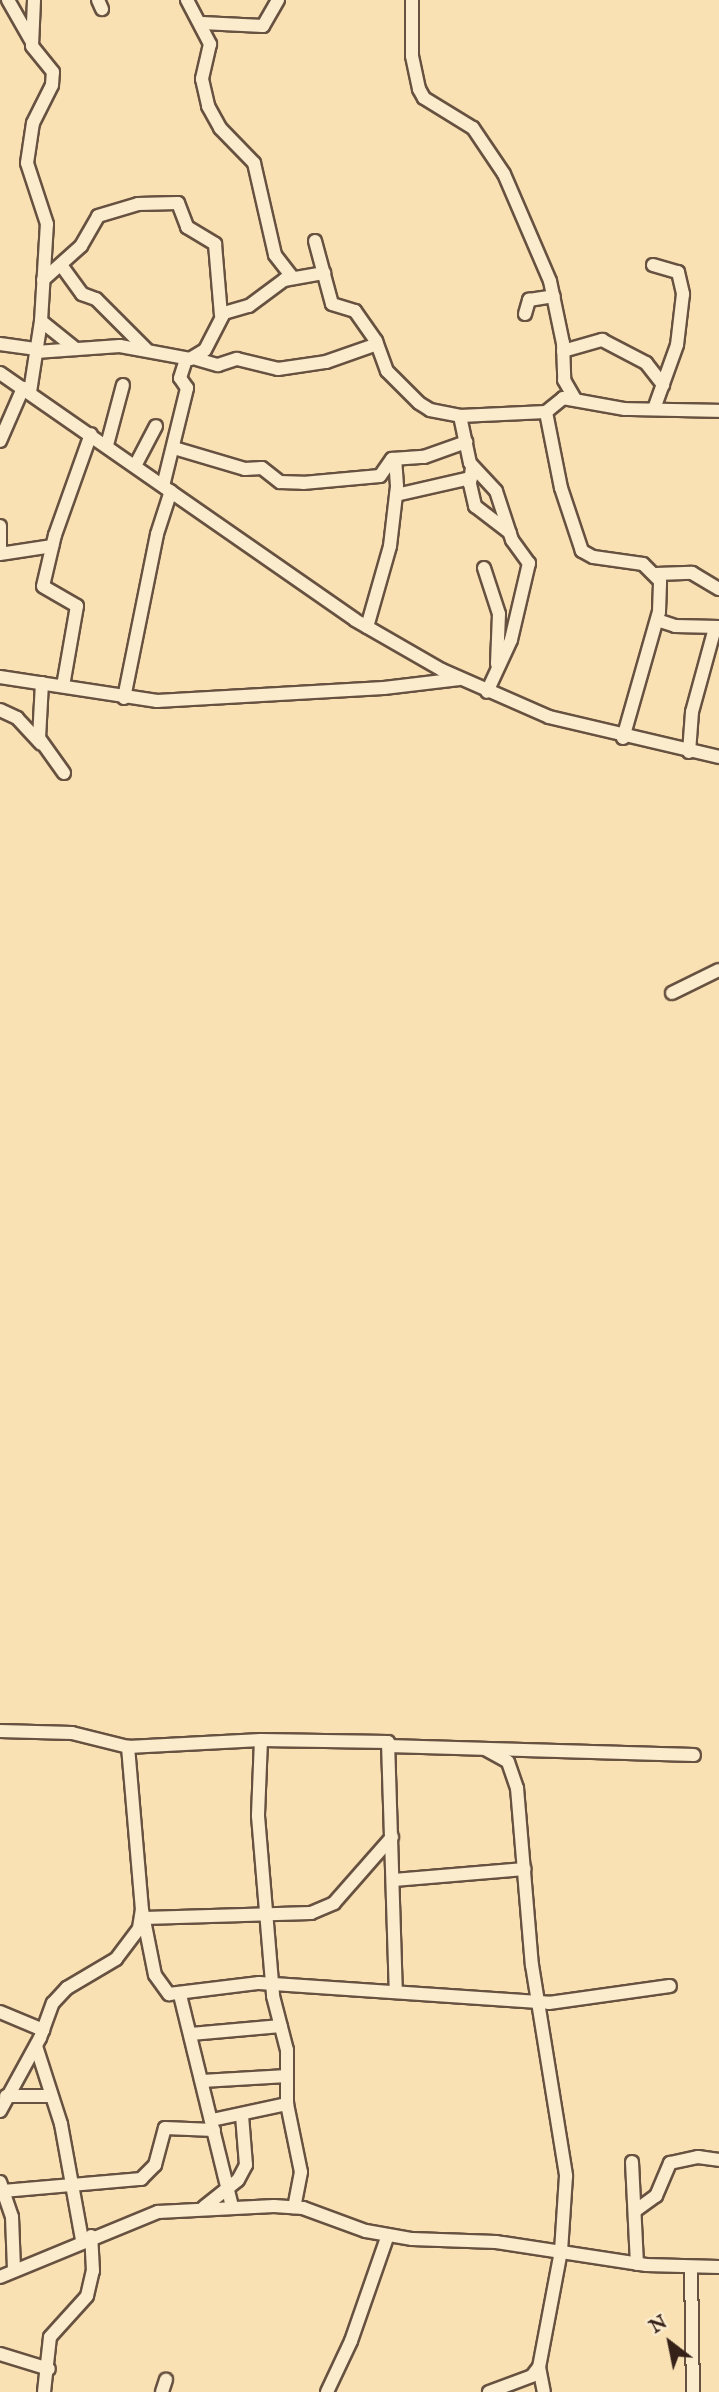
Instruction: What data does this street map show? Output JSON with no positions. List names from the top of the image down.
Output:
{
  "north": "top left"
}
